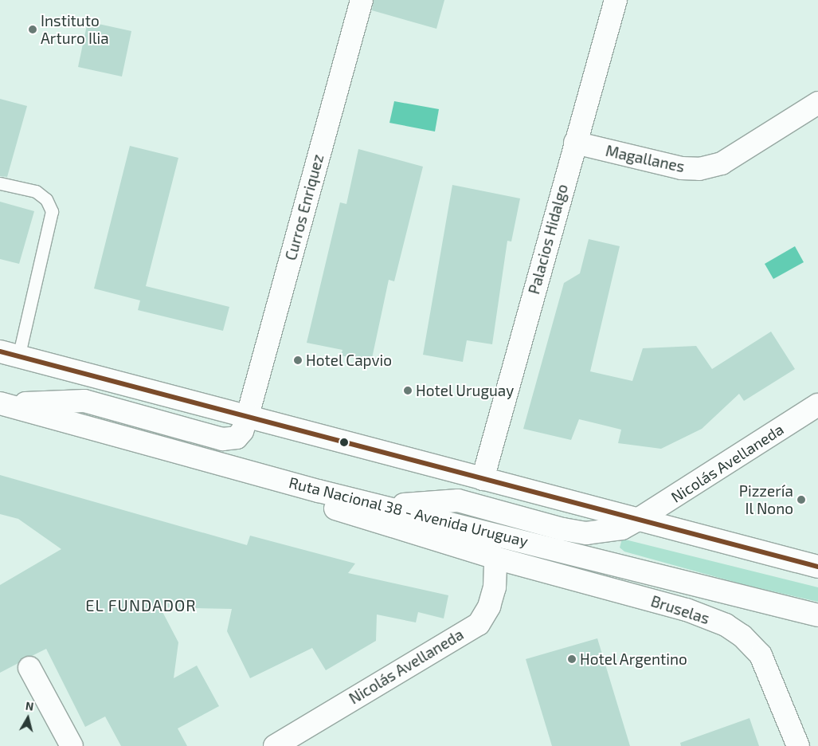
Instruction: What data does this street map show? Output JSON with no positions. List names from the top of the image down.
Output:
{
  "streets": {
    "main road": [
      "Magallanes",
      "Curros Enriquez",
      "Palacios Hidalgo",
      "Nicolás Avellaneda",
      "Ruta Nacional 38 - Avenida Uruguay",
      "Bruselas"
    ]
  },
  "crossings": [
    ["Magallanes", "Palacios Hidalgo"],
    ["Curros Enriquez", "Ruta Nacional 38 - Avenida Uruguay"],
    ["Nicolás Avellaneda", "Ruta Nacional 38 - Avenida Uruguay"],
    ["Nicolás Avellaneda", "Bruselas"],
    ["Ruta Nacional 38 - Avenida Uruguay", "Bruselas"]
  ],
  "districts": ["EL FUNDADOR"],
  "places": [
    "Instituto Arturo Ilia",
    "Hotel Capvio",
    "Hotel Uruguay",
    "Pizzería Il Nono",
    "Hotel Argentino"
  ],
  "north": "top"
}
